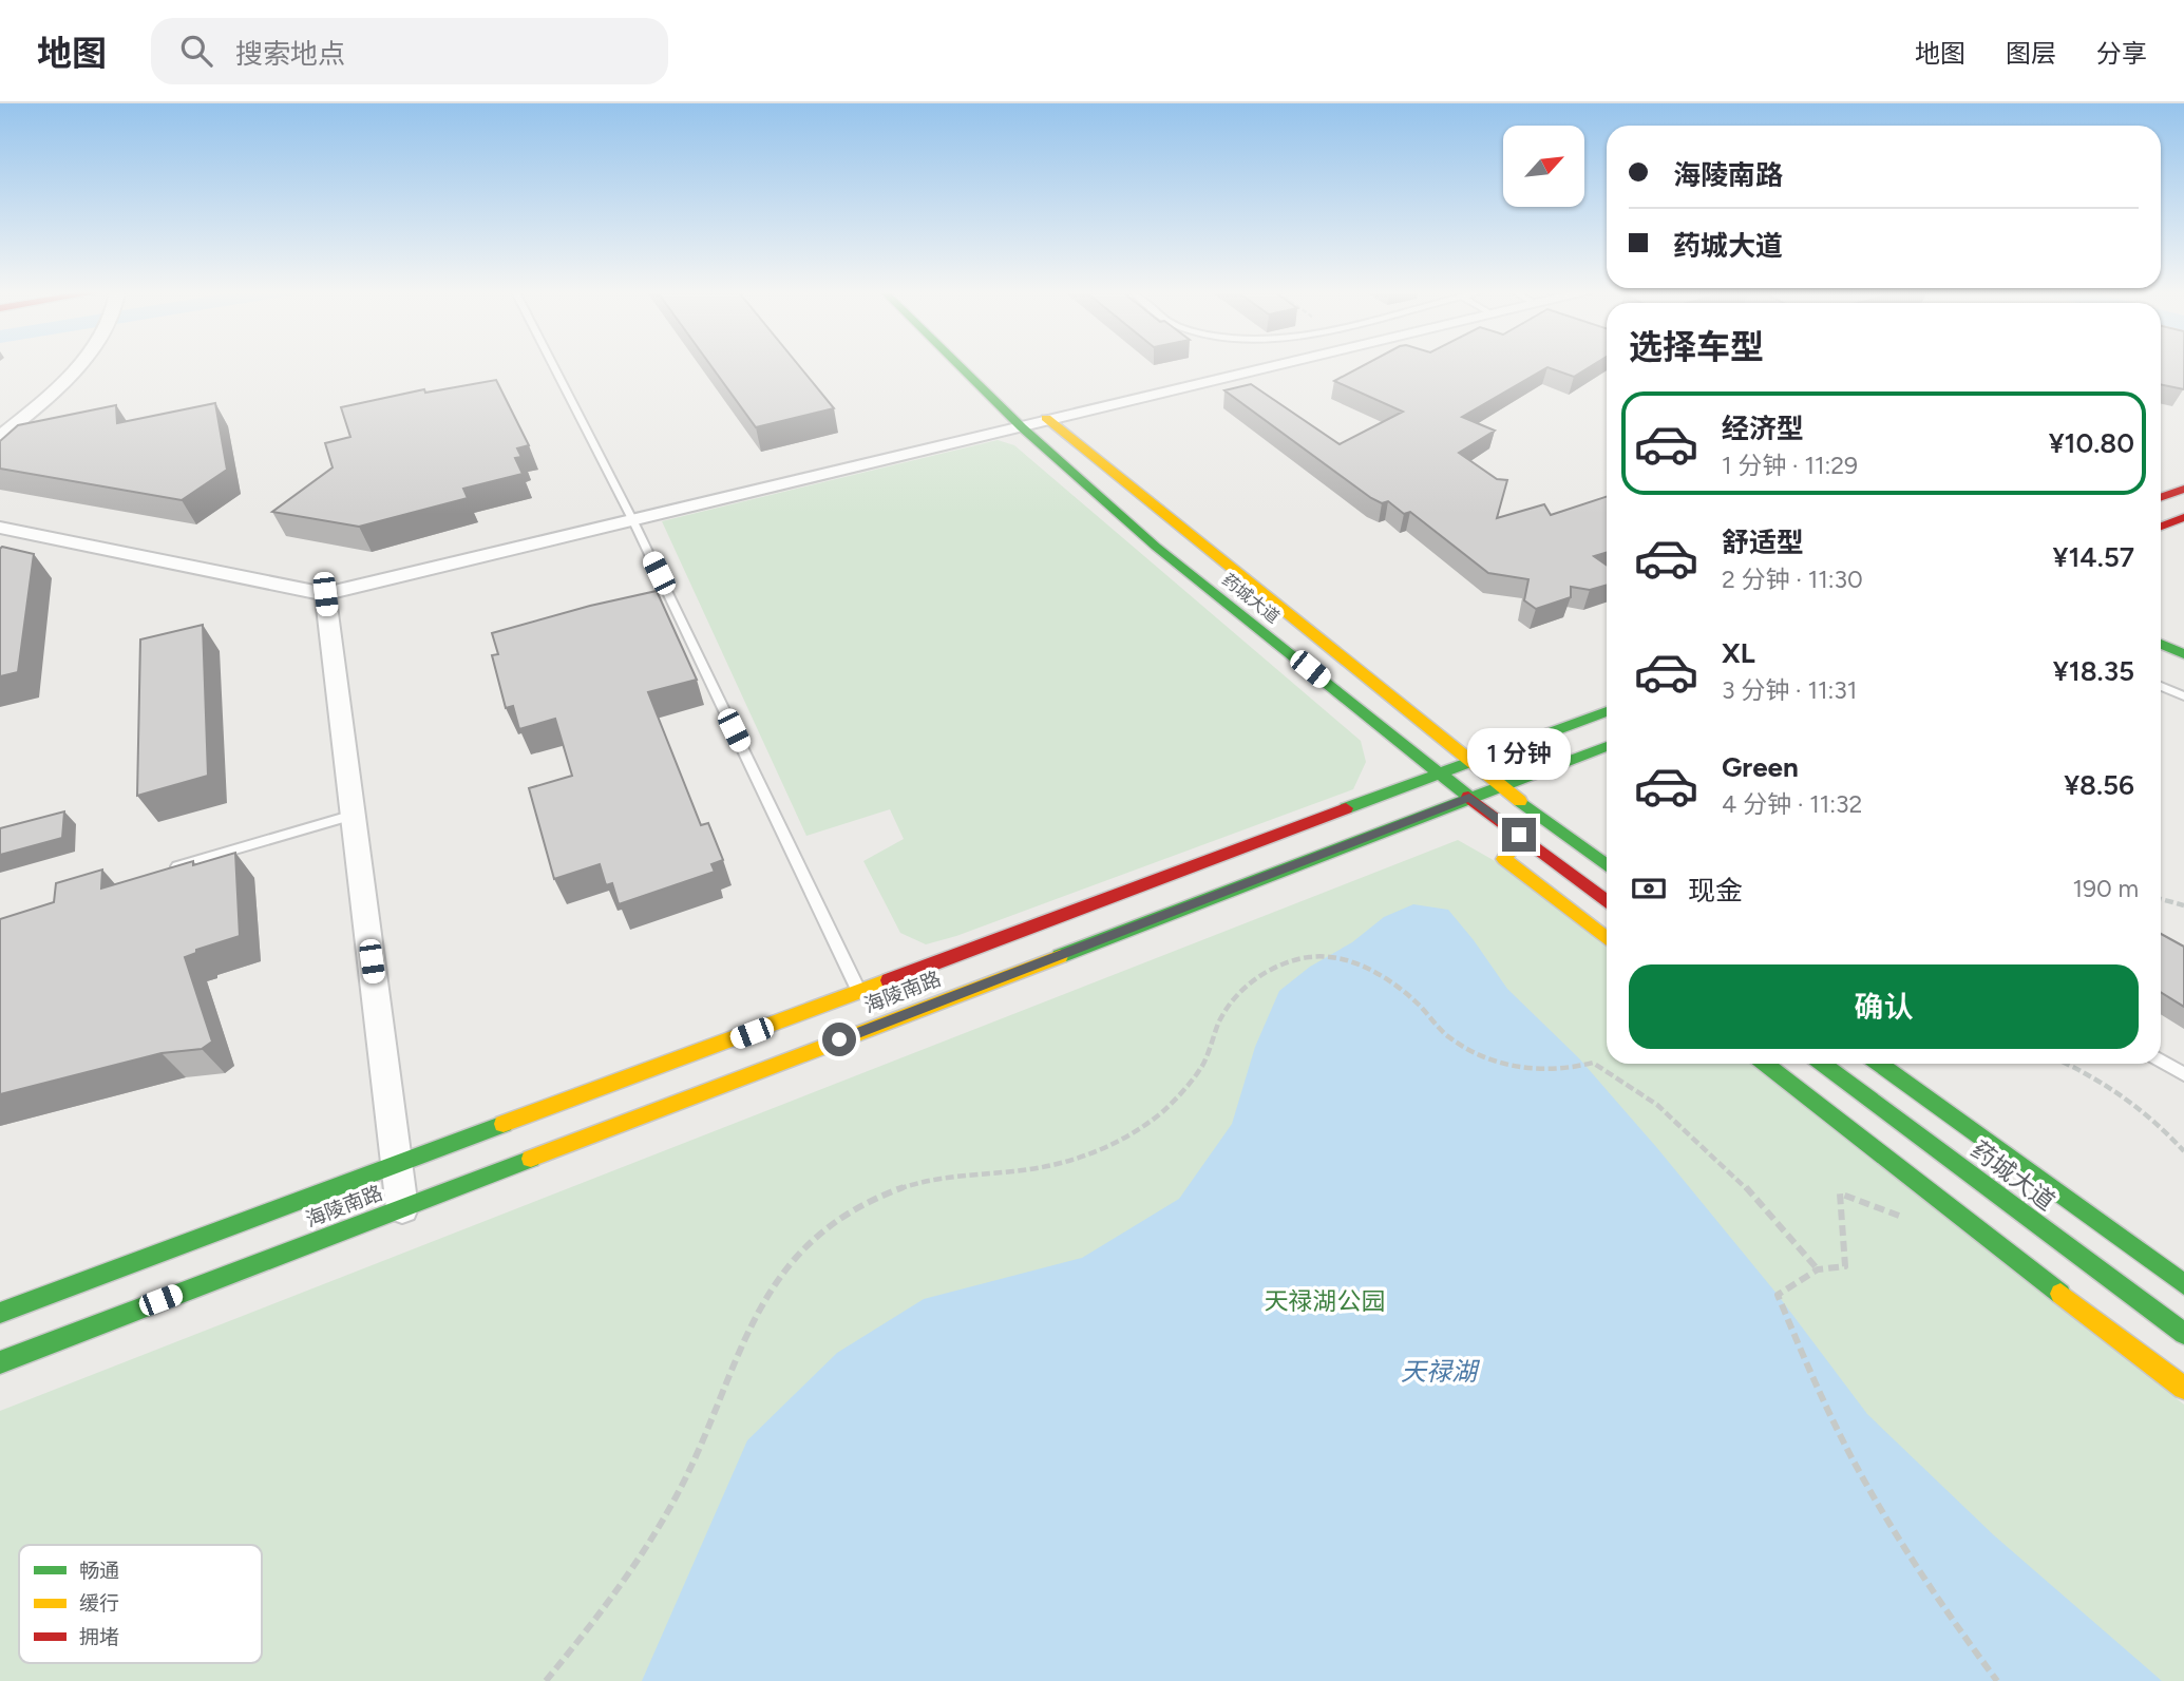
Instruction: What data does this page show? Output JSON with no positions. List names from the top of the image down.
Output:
{
  "streets": {
    "main road": ["药城大道", "海陵南路"]
  },
  "crossings": [
    ["药城大道", "海陵南路"]
  ],
  "water": ["天禄湖"],
  "parks": ["天禄湖公园"],
  "legend": ["畅通", "缓行", "拥堵"],
  "north": "top right",
  "page": {
    "header": "地图",
    "search": "搜索地点",
    "nav": ["地图", "图层", "分享"],
    "banner": ["海陵南路", "药城大道"],
    "heading": "选择车型",
    "list": [
      {
        "name": "经济型",
        "note": "1 分钟 · 11:29",
        "value": "¥10.80"
      },
      {
        "name": "舒适型",
        "note": "2 分钟 · 11:30",
        "value": "¥14.57"
      },
      {
        "name": "XL",
        "note": "3 分钟 · 11:31",
        "value": "¥18.35"
      },
      {
        "name": "Green",
        "note": "4 分钟 · 11:32",
        "value": "¥8.56"
      }
    ],
    "bubble": "1 分钟",
    "pay": ["现金", "190 m"],
    "buttons": "确认"
  }
}
